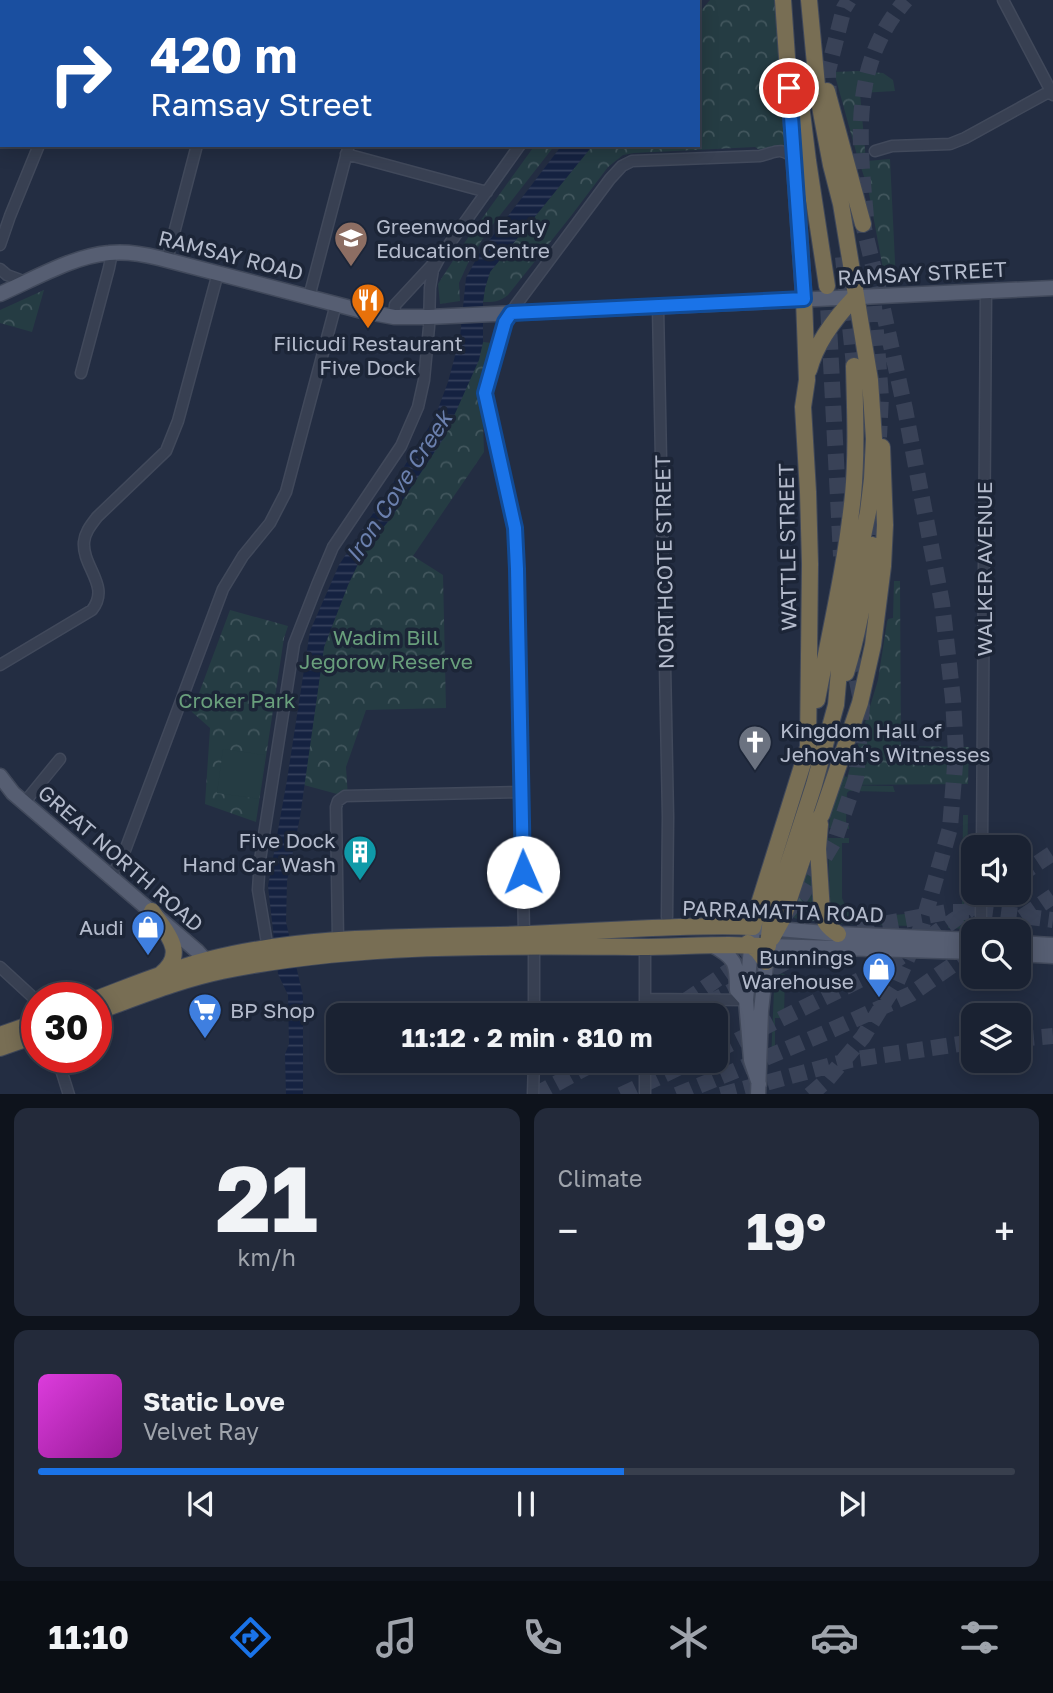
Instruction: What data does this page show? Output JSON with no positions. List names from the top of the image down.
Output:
{
  "streets": {
    "highway": ["WATTLE STREET", "PARRAMATTA ROAD"],
    "main road": ["RAMSAY ROAD", "RAMSAY STREET", "GREAT NORTH ROAD"],
    "street": ["NORTHCOTE STREET", "WALKER AVENUE"]
  },
  "crossings": [
    ["RAMSAY ROAD", "RAMSAY STREET"],
    ["RAMSAY STREET", "WATTLE STREET"],
    ["RAMSAY STREET", "NORTHCOTE STREET"],
    ["RAMSAY STREET", "WALKER AVENUE"],
    ["WATTLE STREET", "PARRAMATTA ROAD"],
    ["GREAT NORTH ROAD", "PARRAMATTA ROAD"]
  ],
  "water": ["Iron Cove Creek"],
  "parks": ["Wadim Bill Jegorow Reserve", "Croker Park"],
  "places": {
    "school or university": ["Greenwood Early Education Centre"],
    "restaurant": ["Filicudi Restaurant Five Dock"],
    "church": ["Kingdom Hall of Jehovah's Witnesses"],
    "building": ["Five Dock Hand Car Wash"],
    "shop": ["Audi", "Bunnings Warehouse"],
    "supermarket": ["BP Shop"]
  },
  "page": {
    "turn": ["420 m", "Ramsay Street"],
    "limit": "30",
    "trip": "11:12 · 2 min · 810 m",
    "tile": [
      ["21", "km/h"],
      "Climate"
    ],
    "heat": ["−", "19°", "+"],
    "song": ["Static Love", "Velvet Ray"],
    "tabs": "11:10"
  }
}
